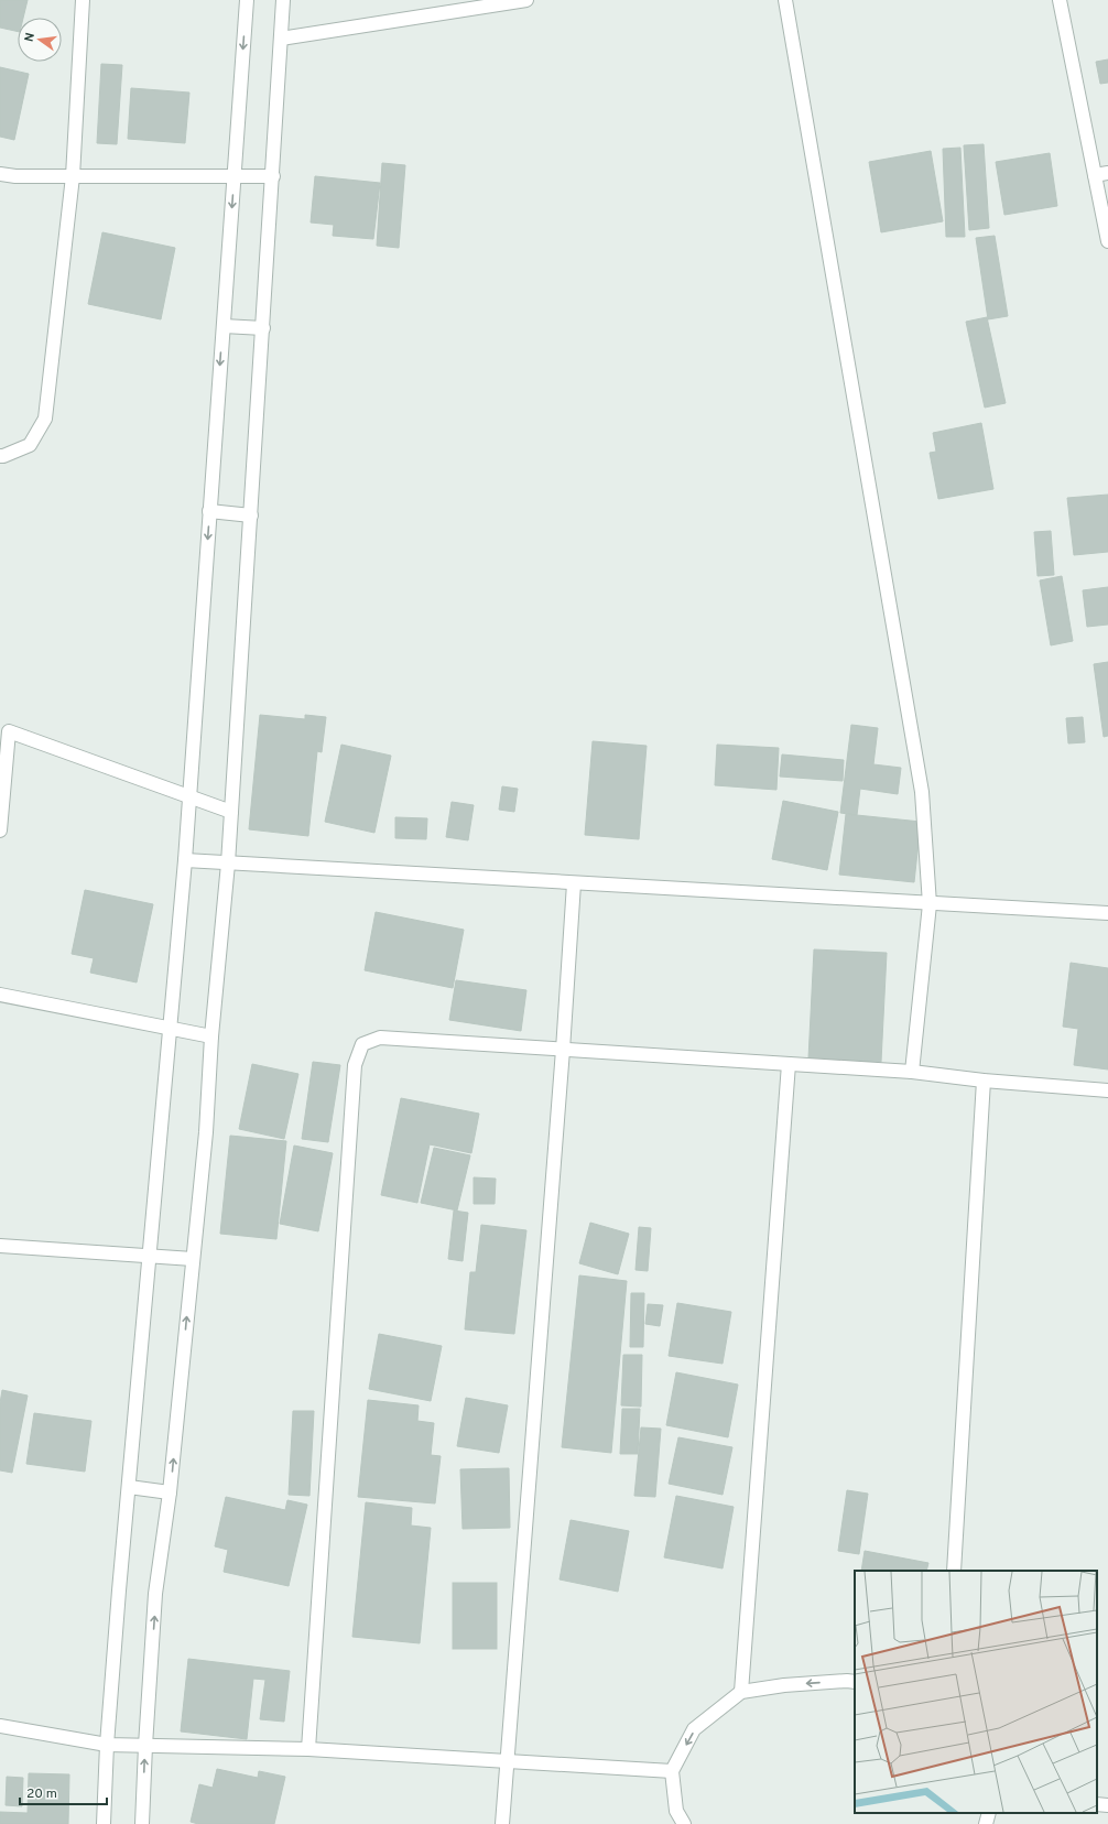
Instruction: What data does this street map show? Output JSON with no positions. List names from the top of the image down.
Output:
{
  "scale_bar": "20 m",
  "north": "left"
}
